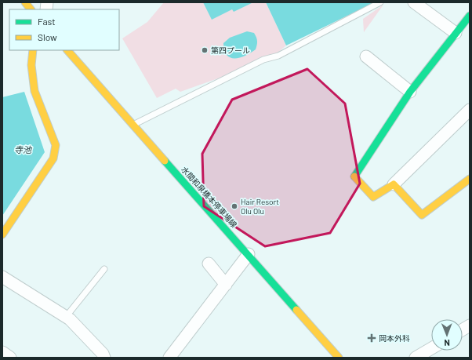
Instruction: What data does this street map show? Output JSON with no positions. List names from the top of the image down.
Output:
{
  "streets": {
    "street": ["水間和泉橋本停車場線"]
  },
  "water": ["寺池"],
  "places": {
    "other": ["第四プール", "Hair Resort Olu Olu"],
    "health": ["岡本外科"]
  },
  "legend": ["Fast", "Slow"],
  "north": "bottom"
}
